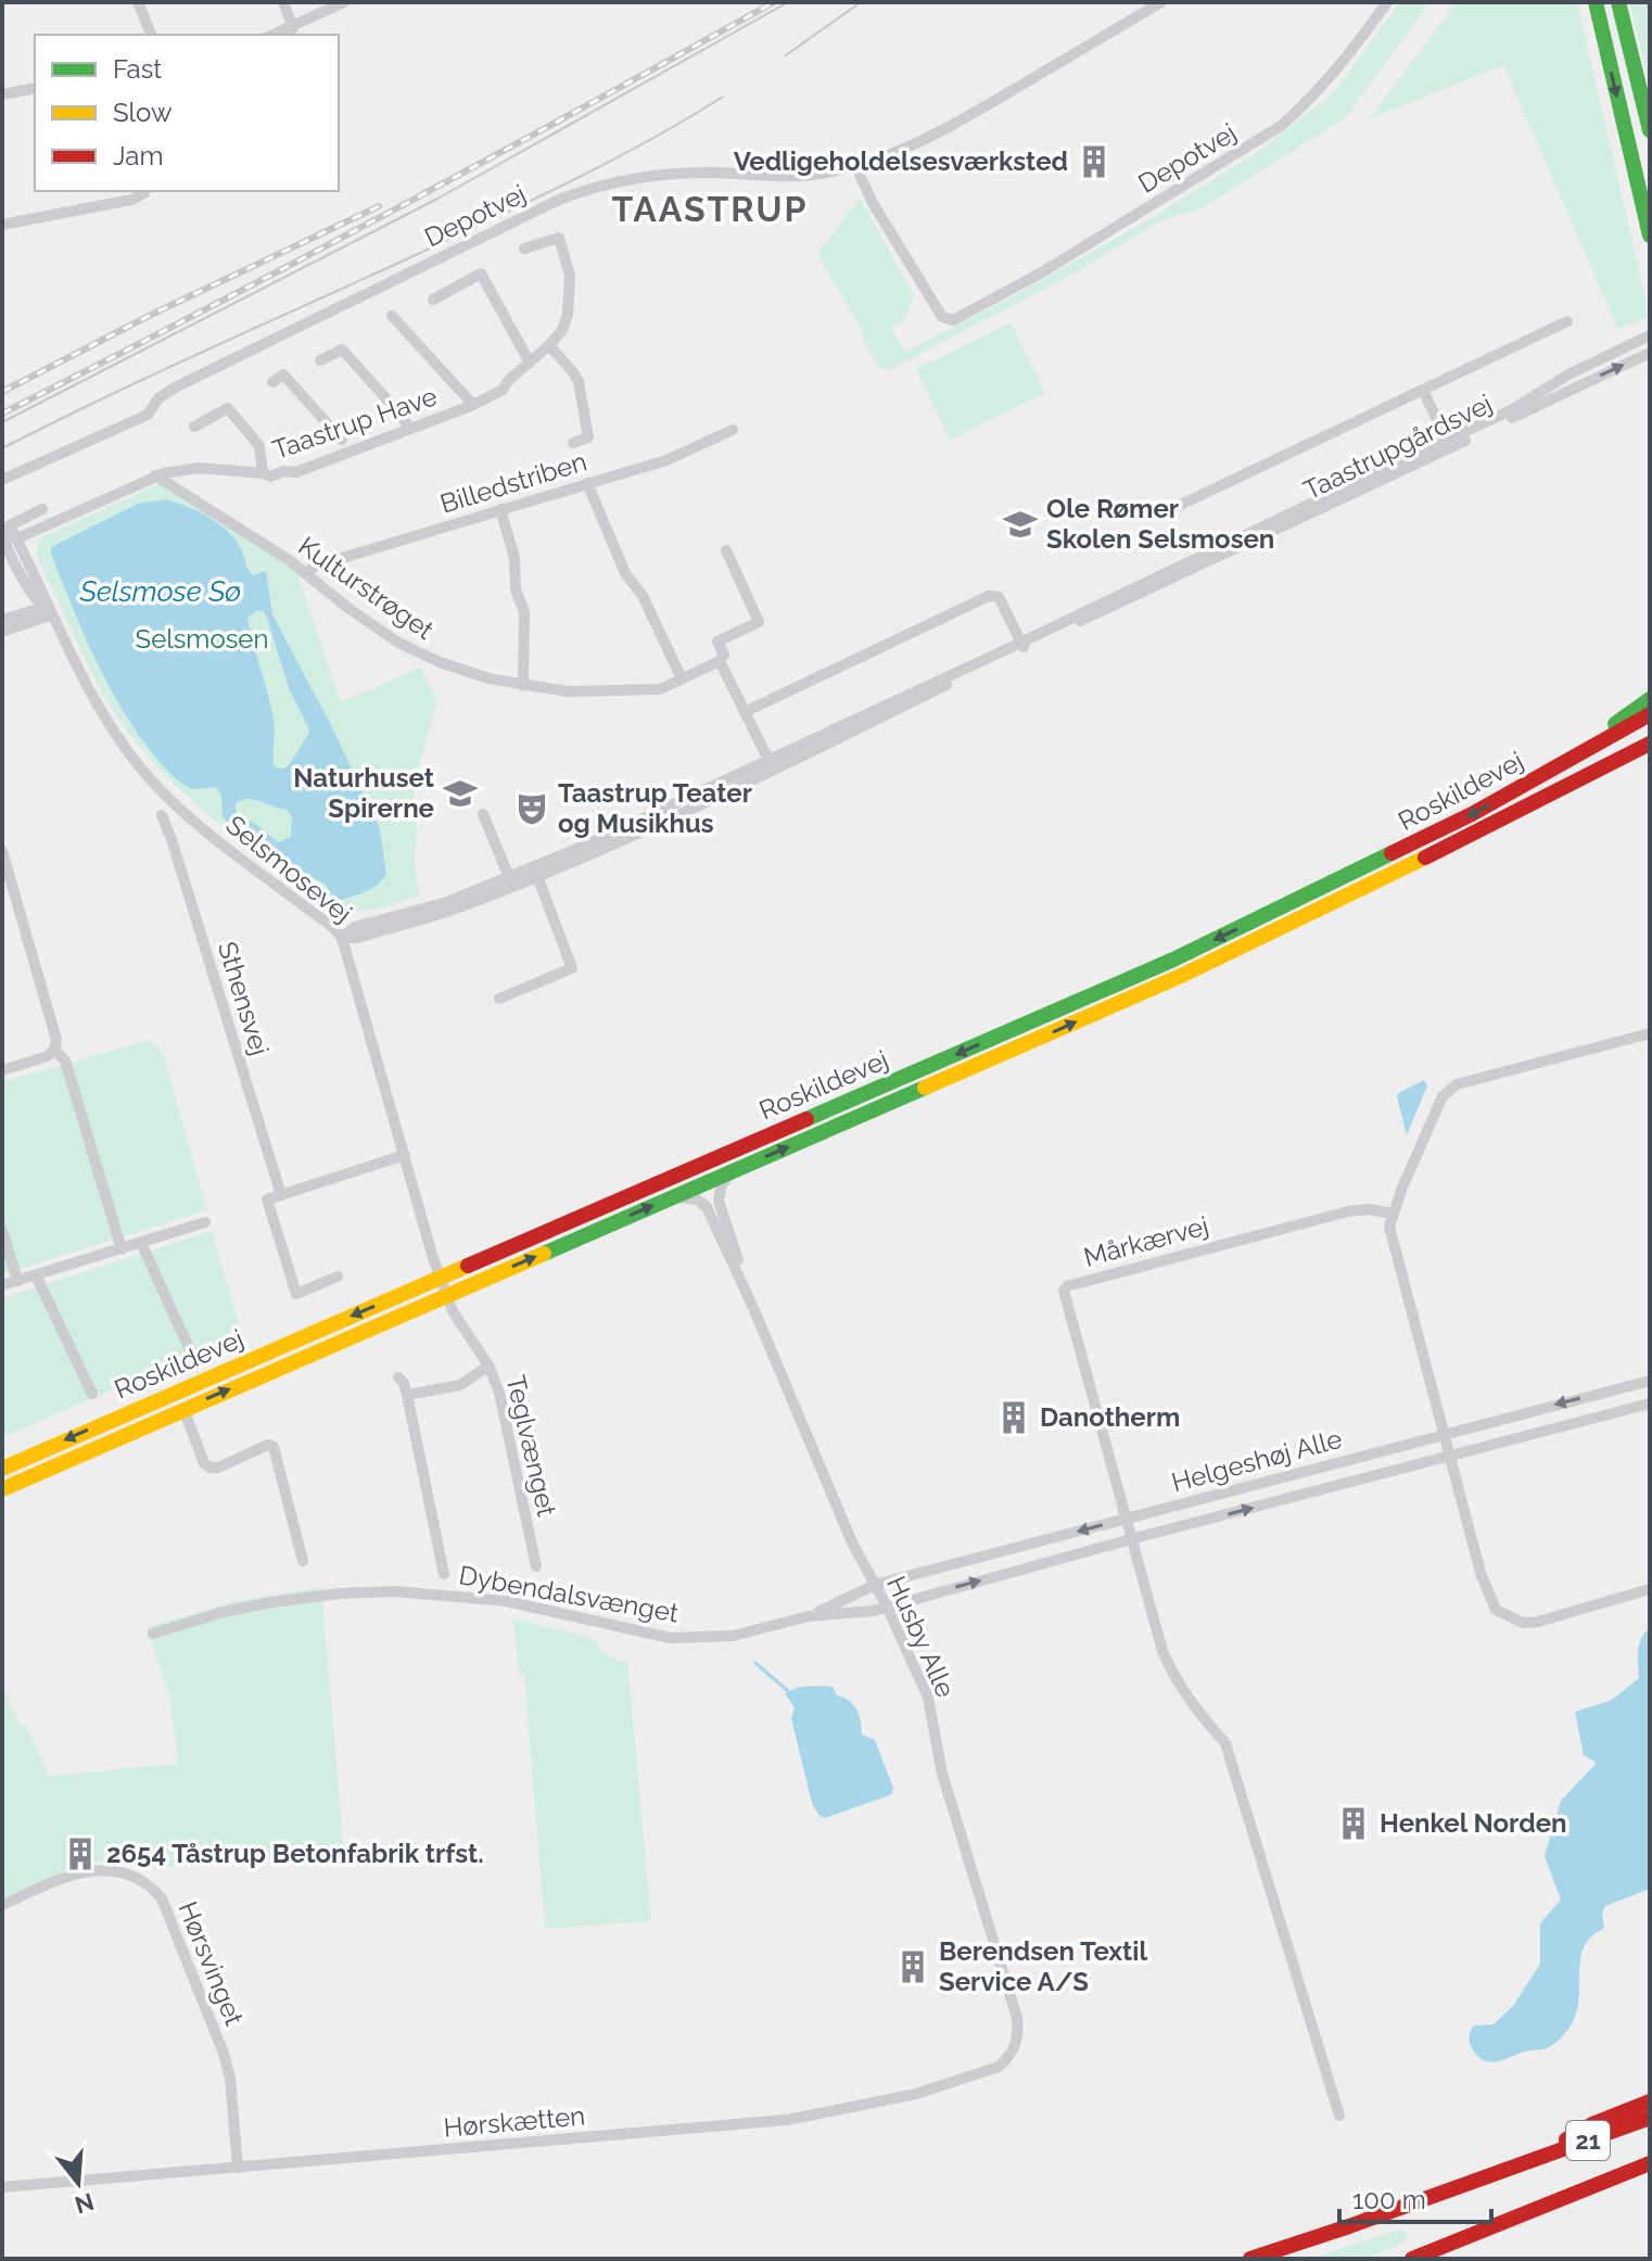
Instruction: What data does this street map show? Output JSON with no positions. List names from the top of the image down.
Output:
{
  "streets": {
    "main road": ["Roskildevej", "21"],
    "street": [
      "Depotvej",
      "Taastrup Have",
      "Taastrupgårdsvej",
      "Billedstriben",
      "Kulturstrøget",
      "Selsmosevej",
      "Sthensvej",
      "Mårkærvej",
      "Teglvænget",
      "Helgeshøj Alle",
      "Dybendalsvænget",
      "Husby Alle",
      "Hørsvinget",
      "Hørskætten"
    ]
  },
  "crossings": [
    ["Taastrup Have", "Kulturstrøget"],
    ["Taastrup Have", "Selsmosevej"],
    ["Taastrupgårdsvej", "Selsmosevej"],
    ["Billedstriben", "Kulturstrøget"],
    ["Roskildevej", "Selsmosevej"],
    ["Roskildevej", "Teglvænget"],
    ["Roskildevej", "Husby Alle"],
    ["Selsmosevej", "Teglvænget"],
    ["Mårkærvej", "Helgeshøj Alle"],
    ["Helgeshøj Alle", "Dybendalsvænget"],
    ["Helgeshøj Alle", "Husby Alle"],
    ["Dybendalsvænget", "Husby Alle"],
    ["Husby Alle", "Hørskætten"],
    ["Hørsvinget", "Hørskætten"]
  ],
  "districts": ["TAASTRUP"],
  "water": ["Selsmose Sø"],
  "parks": ["Selsmosen"],
  "places": {
    "building": [
      "Vedligeholdelsesværksted",
      "Danotherm",
      "Henkel Norden",
      "2654 Tåstrup Betonfabrik trfst.",
      "Berendsen Textil Service A/S"
    ],
    "school or university": ["Ole Rømer Skolen Selsmosen", "Naturhuset Spirerne"],
    "theatre": ["Taastrup Teater og Musikhus"]
  },
  "legend": ["Fast", "Slow", "Jam"],
  "scale_bar": "100 m",
  "north": "bottom"
}
